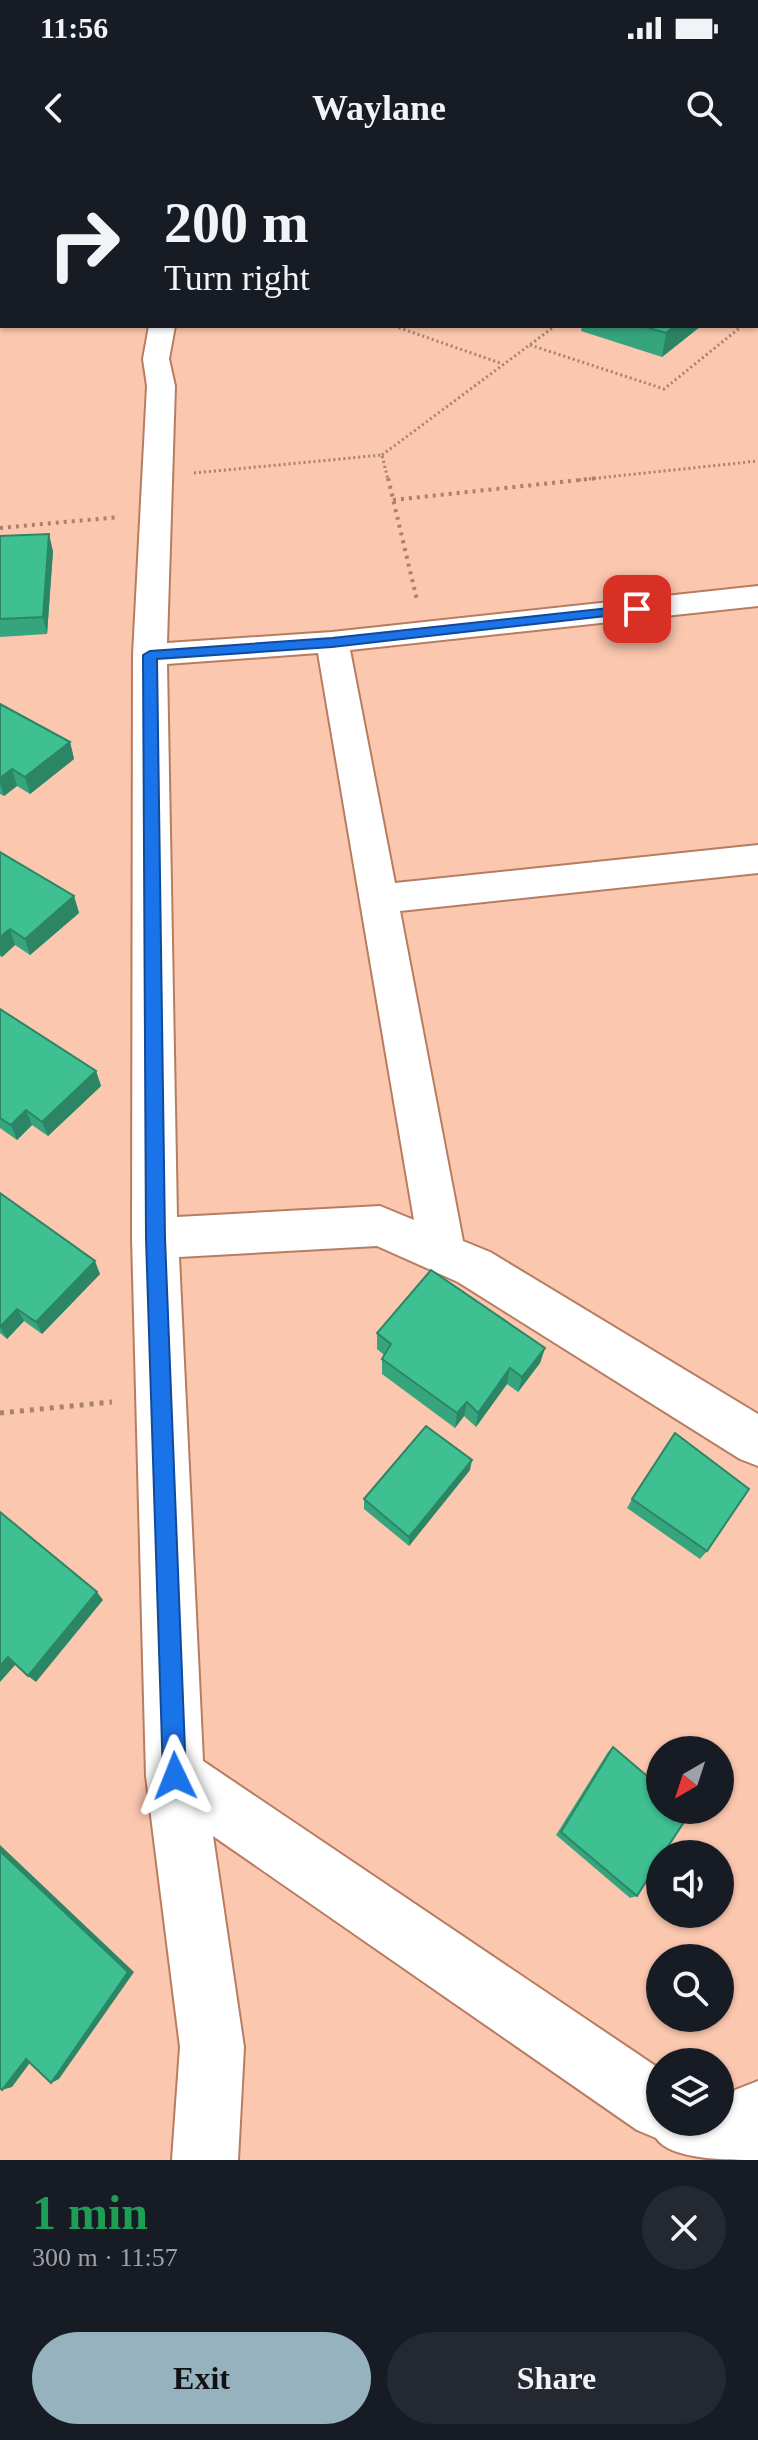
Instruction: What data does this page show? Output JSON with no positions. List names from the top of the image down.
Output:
{
  "north": "bottom left",
  "page": {
    "status": "11:56",
    "header": "Waylane",
    "turn": ["200 m", "Turn right"],
    "heading": ["1 min", "300 m · 11:57"],
    "buttons": ["Exit", "Share"]
  }
}
